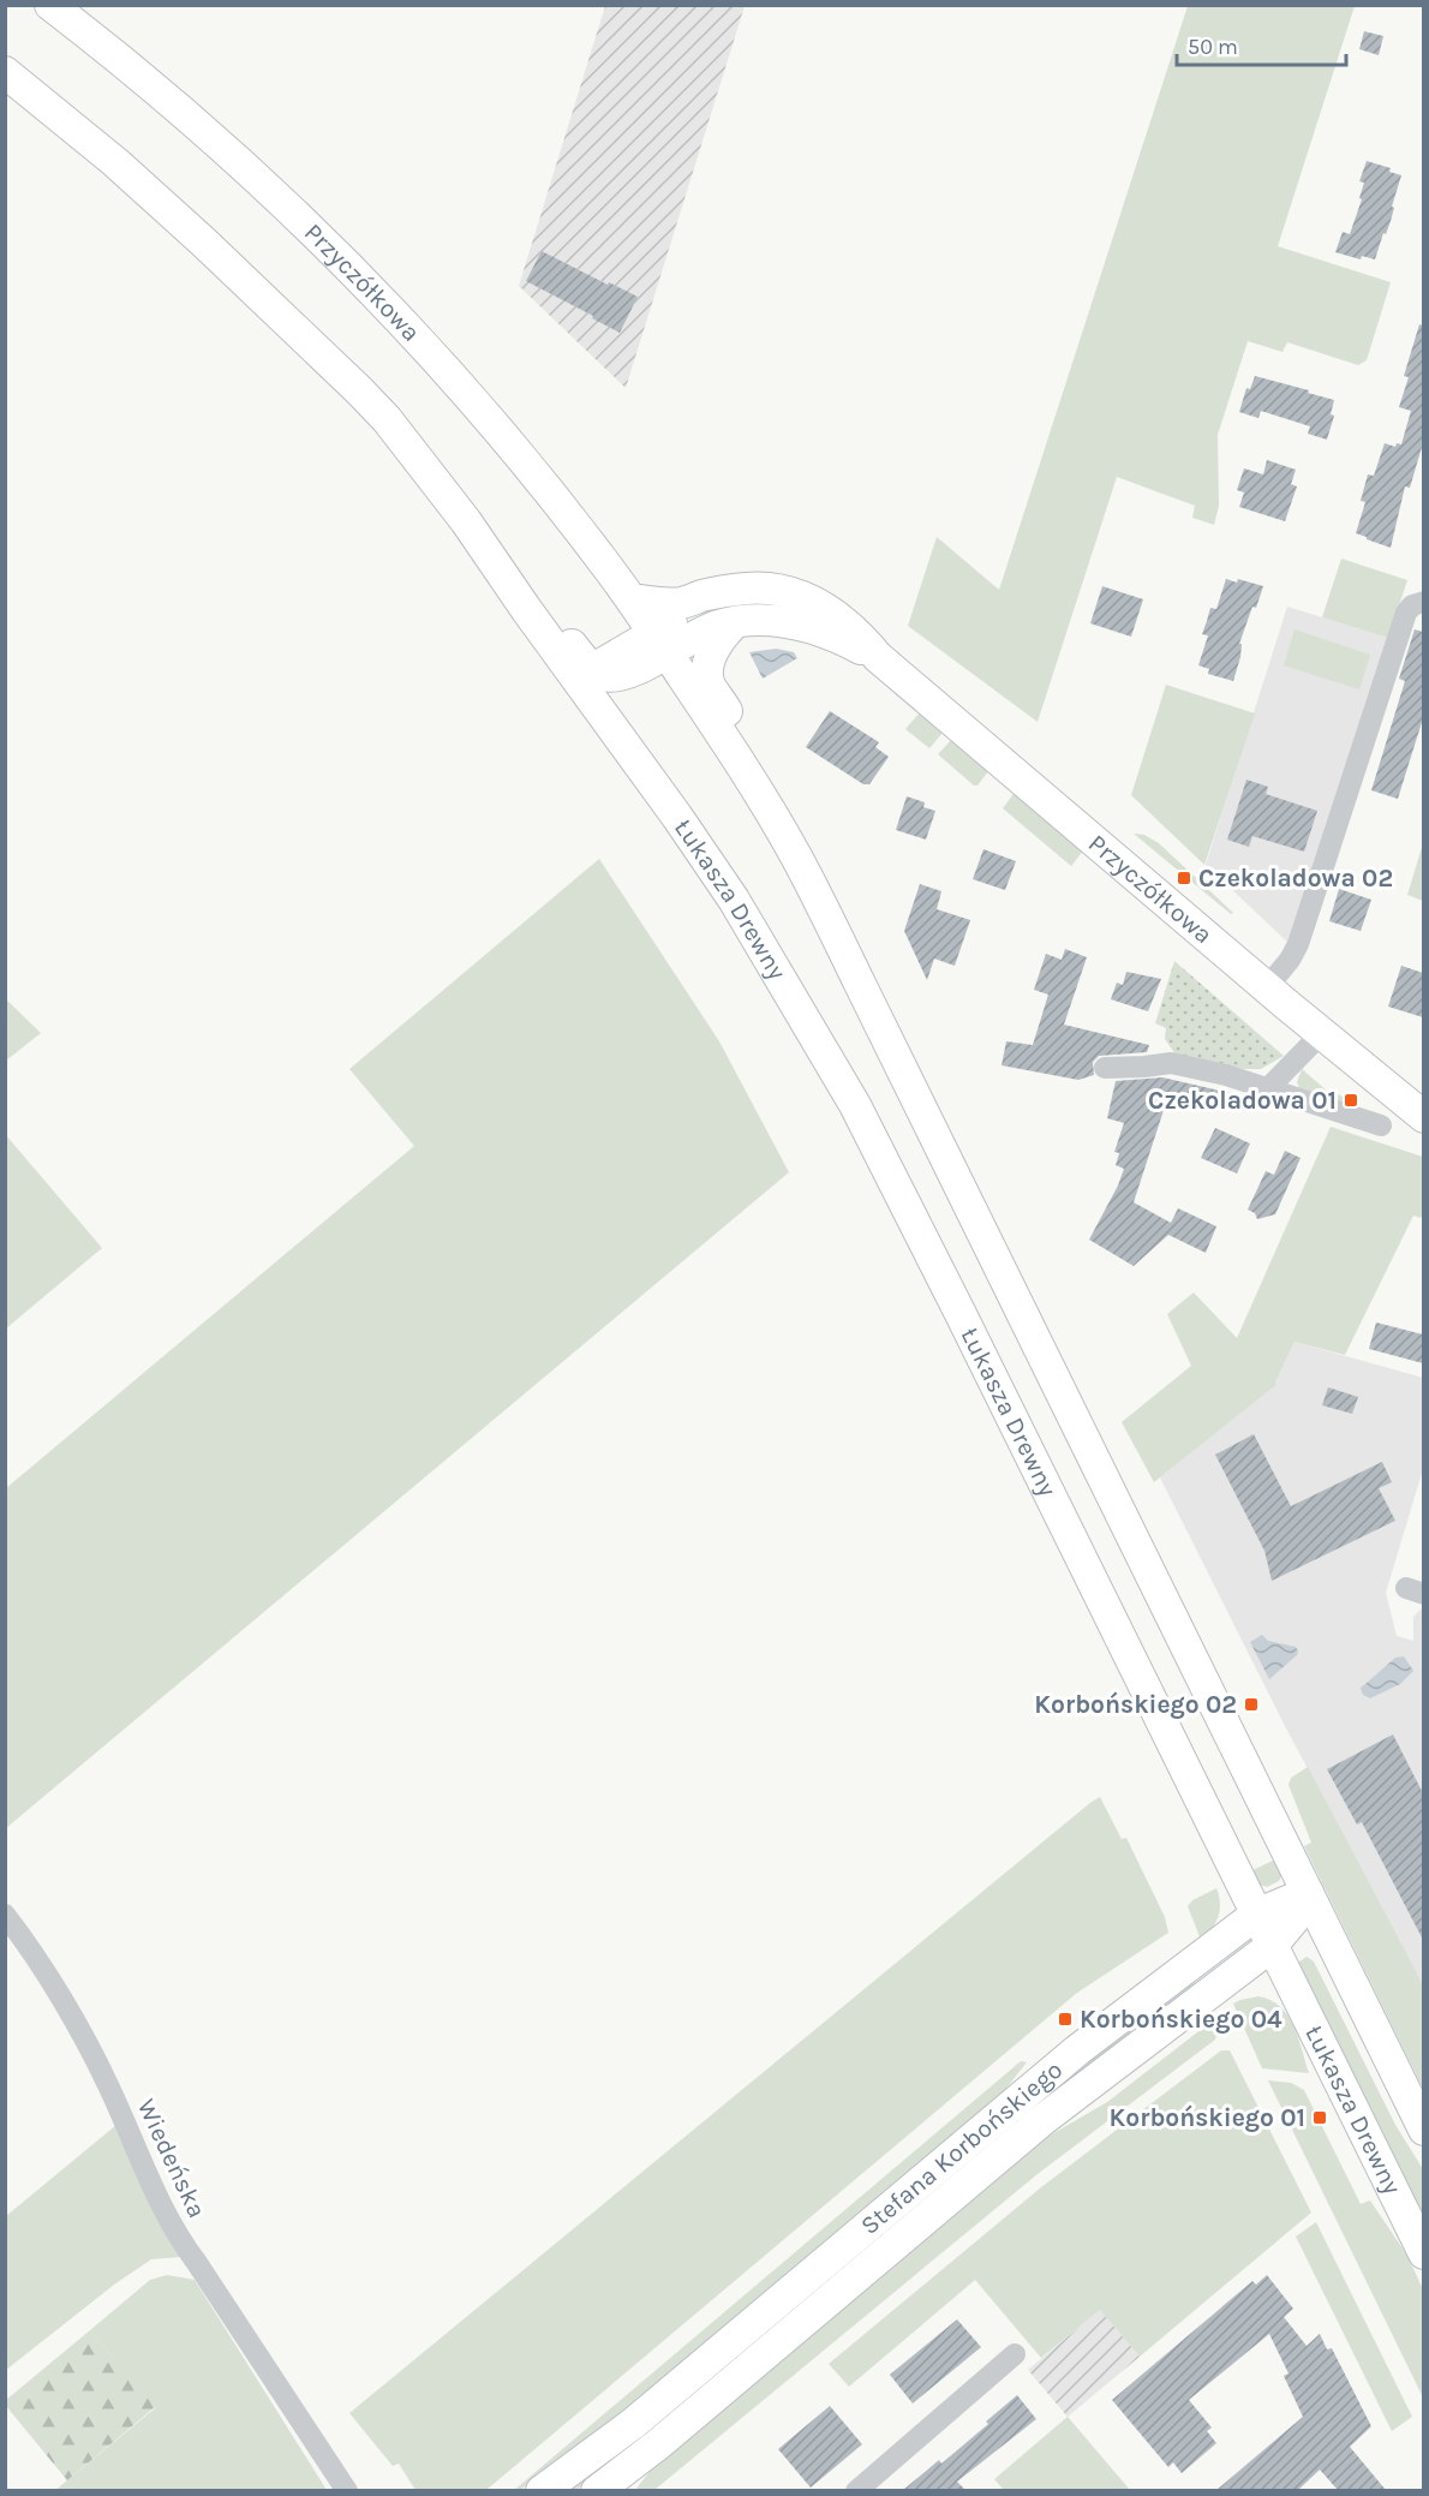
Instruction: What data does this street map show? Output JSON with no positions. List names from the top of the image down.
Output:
{
  "streets": {
    "main road": ["Przyczółkowa", "Łukasza Drewny", "Stefana Korbońskiego"],
    "street": ["Wiedeńska"]
  },
  "crossings": [
    ["Łukasza Drewny", "Stefana Korbońskiego"]
  ],
  "places": {
    "transit": [
      "Czekoladowa 02",
      "Czekoladowa 01",
      "Korbońskiego 02",
      "Korbońskiego 04",
      "Korbońskiego 01"
    ]
  },
  "scale_bar": "50 m"
}
